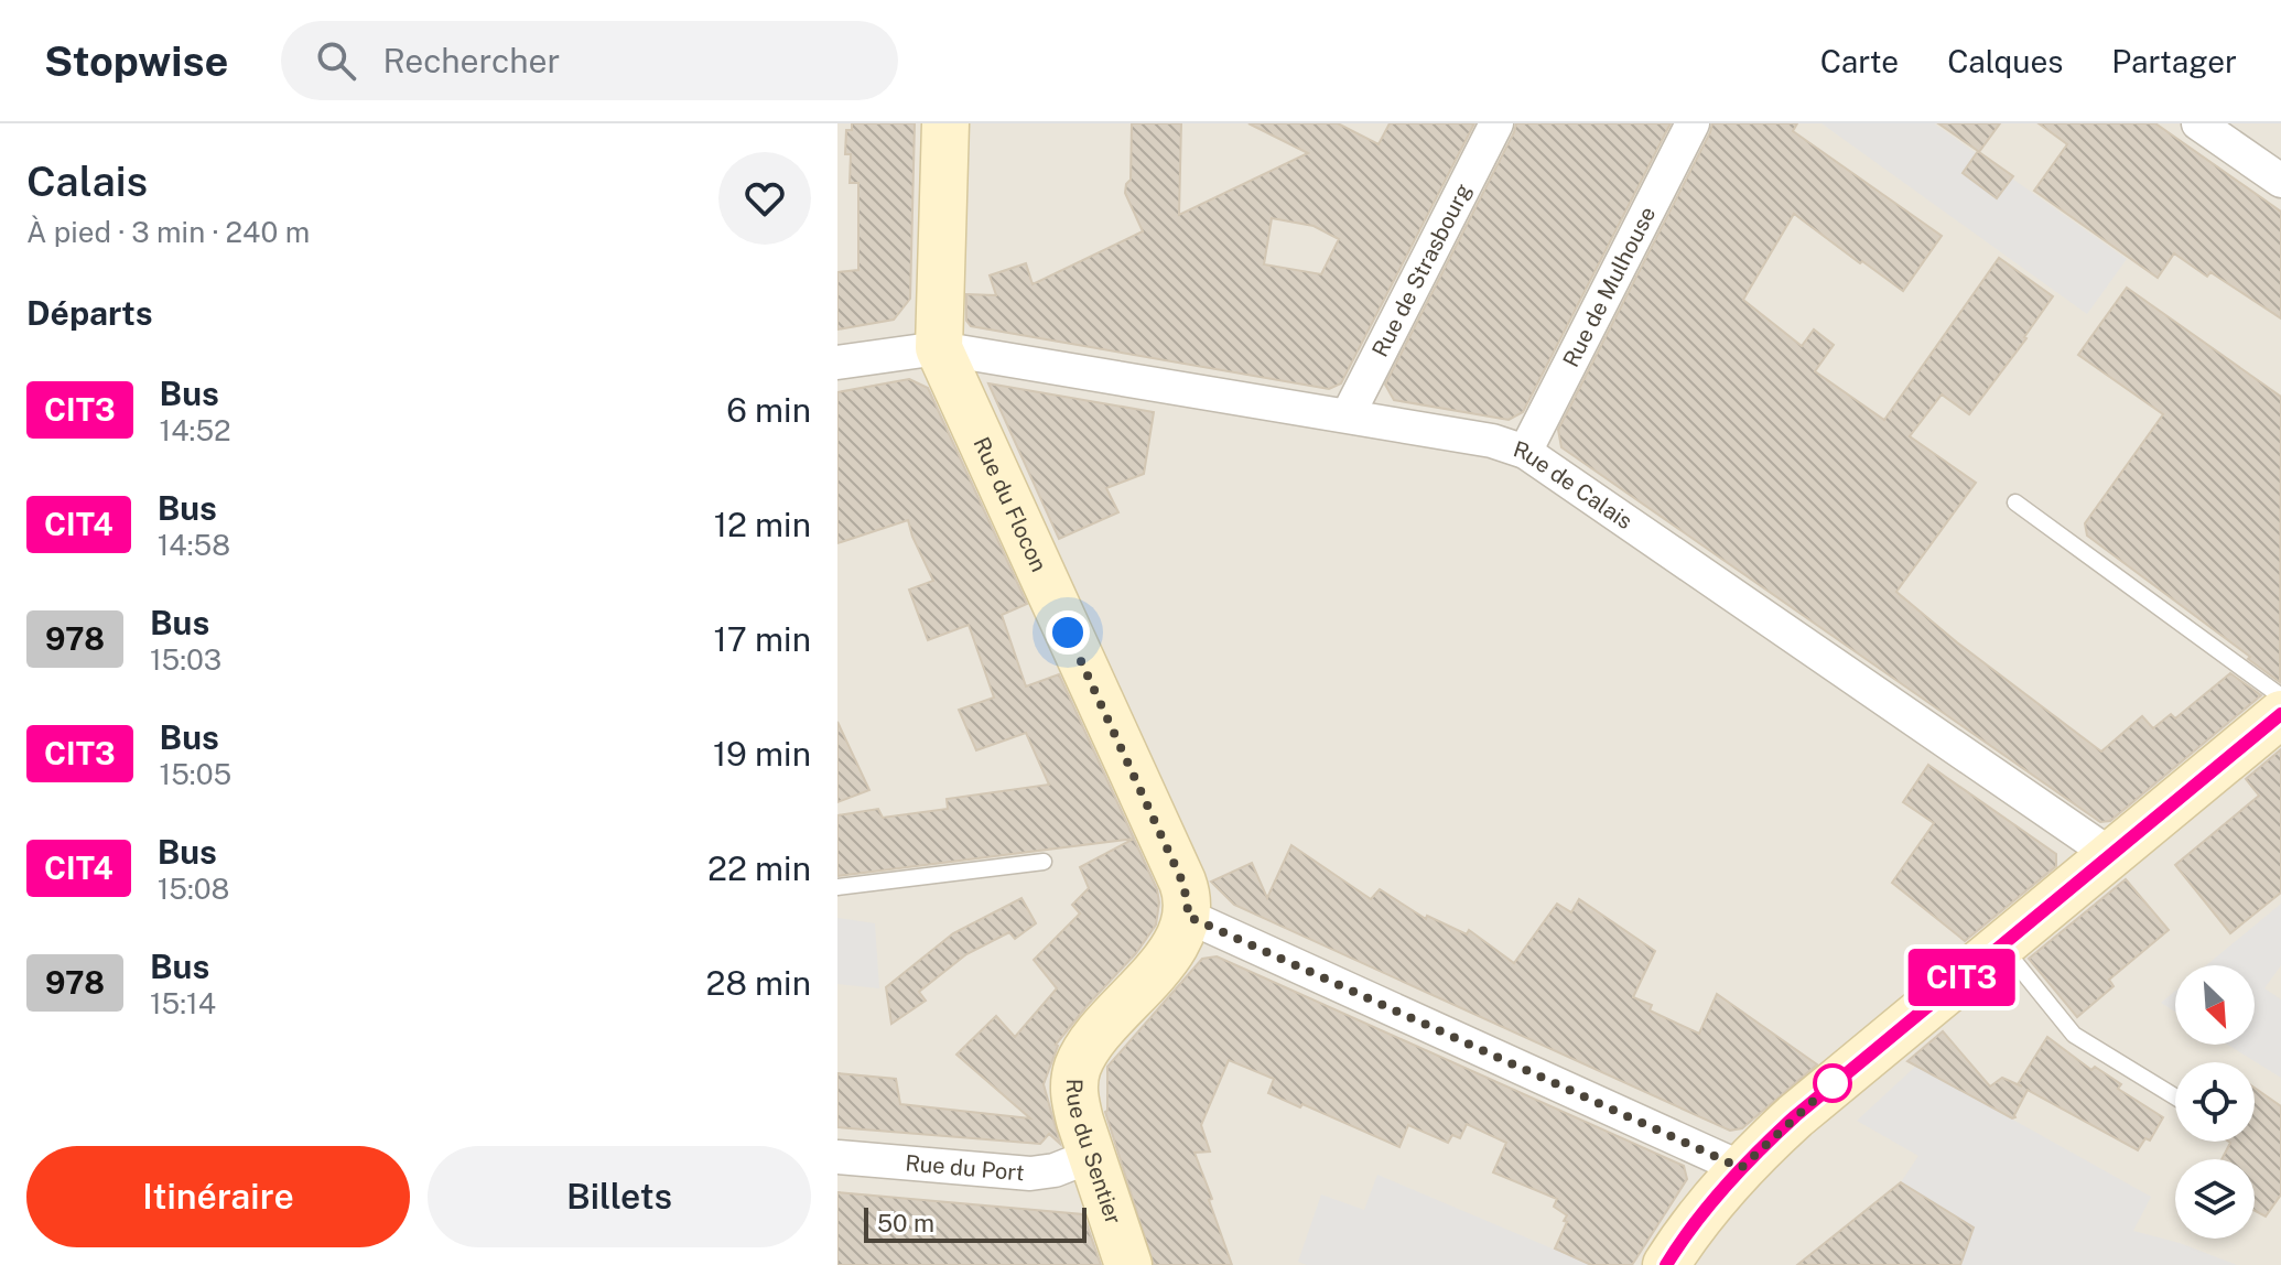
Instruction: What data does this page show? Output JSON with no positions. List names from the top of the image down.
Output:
{
  "streets": {
    "street": [
      "Rue de Strasbourg",
      "Rue de Mulhouse",
      "Rue de Calais",
      "Rue du Flocon",
      "Rue du Sentier",
      "Rue du Port"
    ]
  },
  "crossings": [
    ["Rue de Strasbourg", "Rue de Calais"],
    ["Rue de Mulhouse", "Rue de Calais"],
    ["Rue de Calais", "Rue du Flocon"],
    ["Rue du Flocon", "Rue du Sentier"],
    ["Rue du Sentier", "Rue du Port"]
  ],
  "lines": ["bus line CIT3"],
  "scale_bar": "50 m",
  "north": "bottom right",
  "page": {
    "header": "Stopwise",
    "search": "Rechercher",
    "nav": ["Carte", "Calques", "Partager"],
    "heading": [
      ["Calais", "À pied · 3 min · 240 m"],
      "Départs"
    ],
    "on_map": "CIT3",
    "list": [
      {
        "mark": "CIT3",
        "name": "Bus",
        "note": "14:52",
        "value": "6 min"
      },
      {
        "mark": "CIT4",
        "name": "Bus",
        "note": "14:58",
        "value": "12 min"
      },
      {
        "mark": "978",
        "name": "Bus",
        "note": "15:03",
        "value": "17 min"
      },
      {
        "mark": "CIT3",
        "name": "Bus",
        "note": "15:05",
        "value": "19 min"
      },
      {
        "mark": "CIT4",
        "name": "Bus",
        "note": "15:08",
        "value": "22 min"
      },
      {
        "mark": "978",
        "name": "Bus",
        "note": "15:14",
        "value": "28 min"
      }
    ],
    "buttons": ["Itinéraire", "Billets"],
    "scale": "50 m"
  }
}
